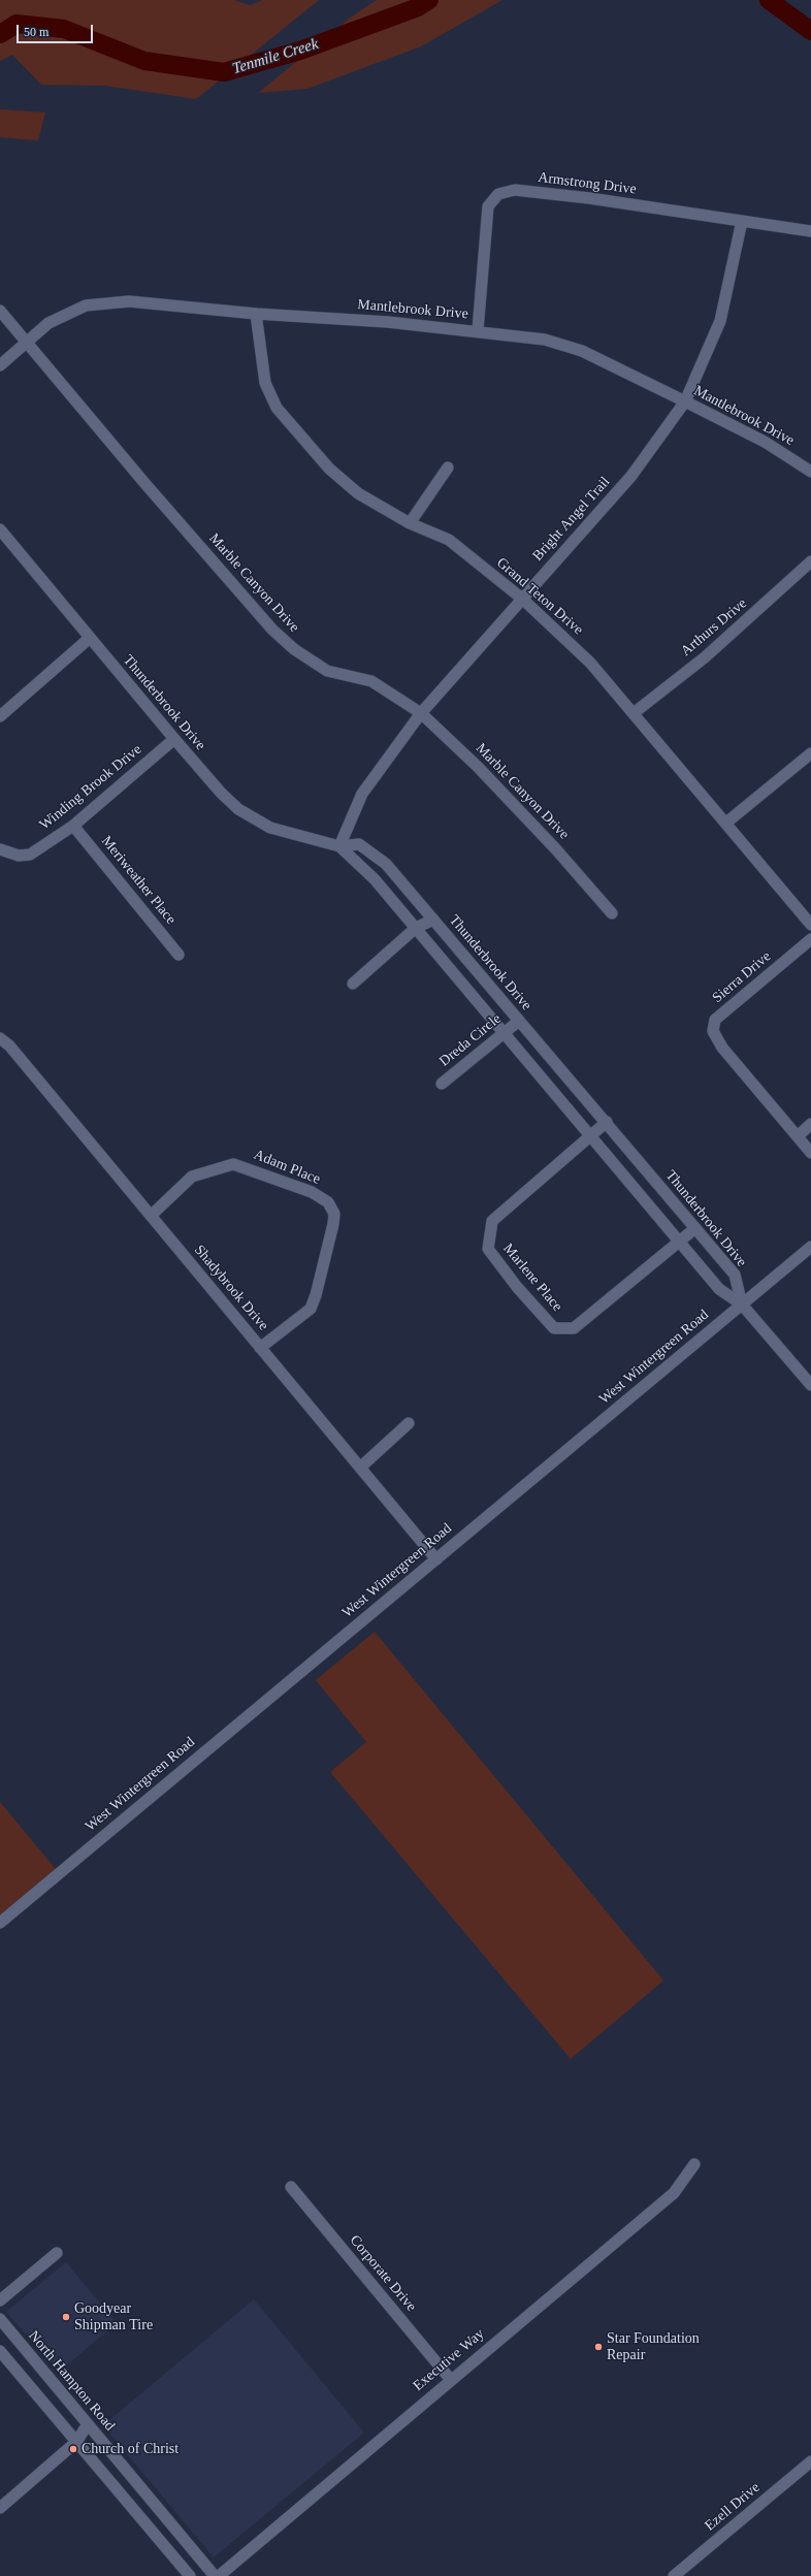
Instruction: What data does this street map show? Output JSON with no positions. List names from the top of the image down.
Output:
{
  "streets": {
    "street": [
      "Armstrong Drive",
      "Mantlebrook Drive",
      "Bright Angel Trail",
      "Marble Canyon Drive",
      "Grand Teton Drive",
      "Arthurs Drive",
      "Thunderbrook Drive",
      "Winding Brook Drive",
      "Meriweather Place",
      "Sierra Drive",
      "Dreda Circle",
      "Adam Place",
      "Marlene Place",
      "Shadybrook Drive",
      "West Wintergreen Road",
      "Corporate Drive",
      "Executive Way",
      "North Hampton Road",
      "Ezell Drive"
    ]
  },
  "crossings": [
    ["Armstrong Drive", "Mantlebrook Drive"],
    ["Armstrong Drive", "Bright Angel Trail"],
    ["Mantlebrook Drive", "Bright Angel Trail"],
    ["Mantlebrook Drive", "Marble Canyon Drive"],
    ["Mantlebrook Drive", "Grand Teton Drive"],
    ["Bright Angel Trail", "Marble Canyon Drive"],
    ["Bright Angel Trail", "Grand Teton Drive"],
    ["Bright Angel Trail", "Thunderbrook Drive"],
    ["Grand Teton Drive", "Arthurs Drive"],
    ["Thunderbrook Drive", "Winding Brook Drive"],
    ["Thunderbrook Drive", "Dreda Circle"],
    ["Thunderbrook Drive", "Marlene Place"],
    ["Thunderbrook Drive", "West Wintergreen Road"],
    ["Winding Brook Drive", "Meriweather Place"],
    ["Adam Place", "Shadybrook Drive"],
    ["Shadybrook Drive", "West Wintergreen Road"],
    ["Corporate Drive", "Executive Way"]
  ],
  "water": ["Tenmile Creek"],
  "places": ["Goodyear Shipman Tire", "Star Foundation Repair", "Church of Christ"],
  "scale_bar": "50 m"
}
